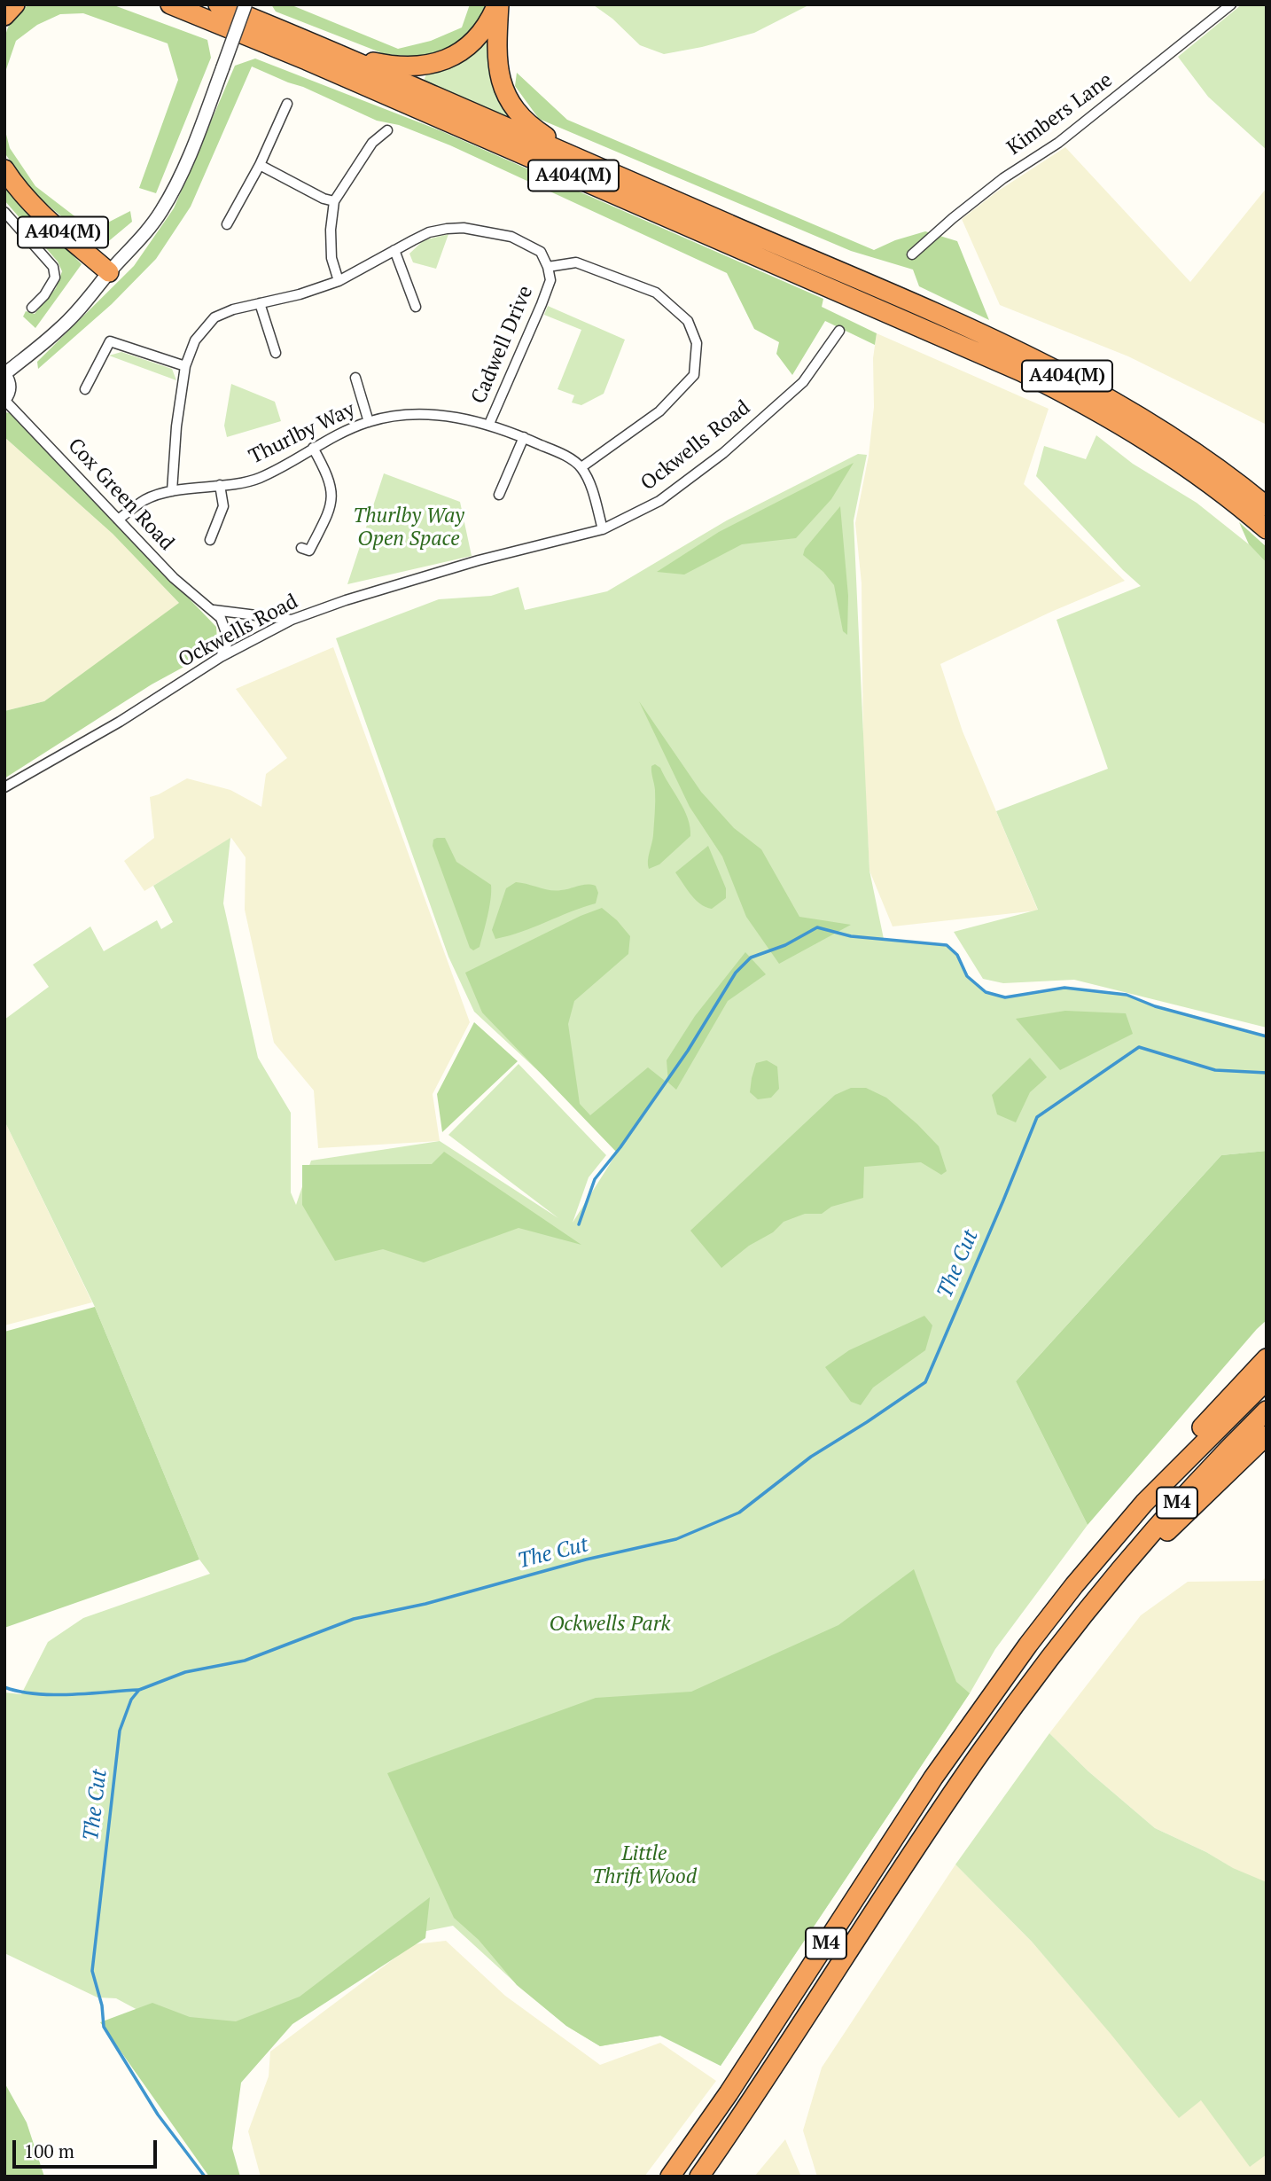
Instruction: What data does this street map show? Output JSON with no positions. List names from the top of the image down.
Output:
{
  "streets": {
    "highway": ["A404(M)", "M4"],
    "street": [
      "Kimbers Lane",
      "Cadwell Drive",
      "Thurlby Way",
      "Ockwells Road",
      "Cox Green Road"
    ]
  },
  "crossings": [
    ["Cadwell Drive", "Thurlby Way"],
    ["Thurlby Way", "Cox Green Road"],
    ["Ockwells Road", "Cox Green Road"]
  ],
  "water": ["The Cut"],
  "parks": ["Thurlby Way Open Space", "Ockwells Park", "Little Thrift Wood"],
  "scale_bar": "100 m"
}
